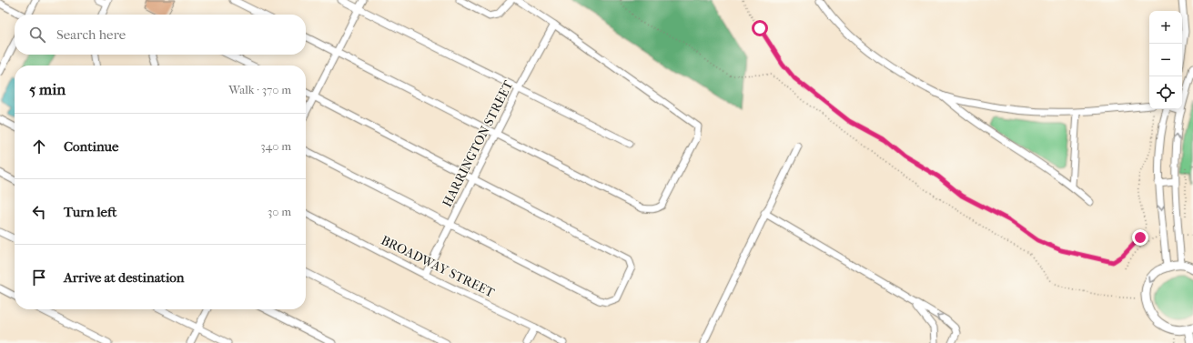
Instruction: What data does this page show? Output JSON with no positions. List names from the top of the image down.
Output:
{
  "streets": {
    "street": ["HARRINGTON STREET", "BROADWAY STREET"]
  },
  "crossings": [
    ["HARRINGTON STREET", "BROADWAY STREET"]
  ],
  "page": {
    "map_buttons": ["+", "−"],
    "search": "Search here",
    "heading": ["5 min", "Walk · 370 m"],
    "list": [
      ["Continue", "340 m"],
      ["Turn left", "30 m"],
      "Arrive at destination"
    ]
  }
}
